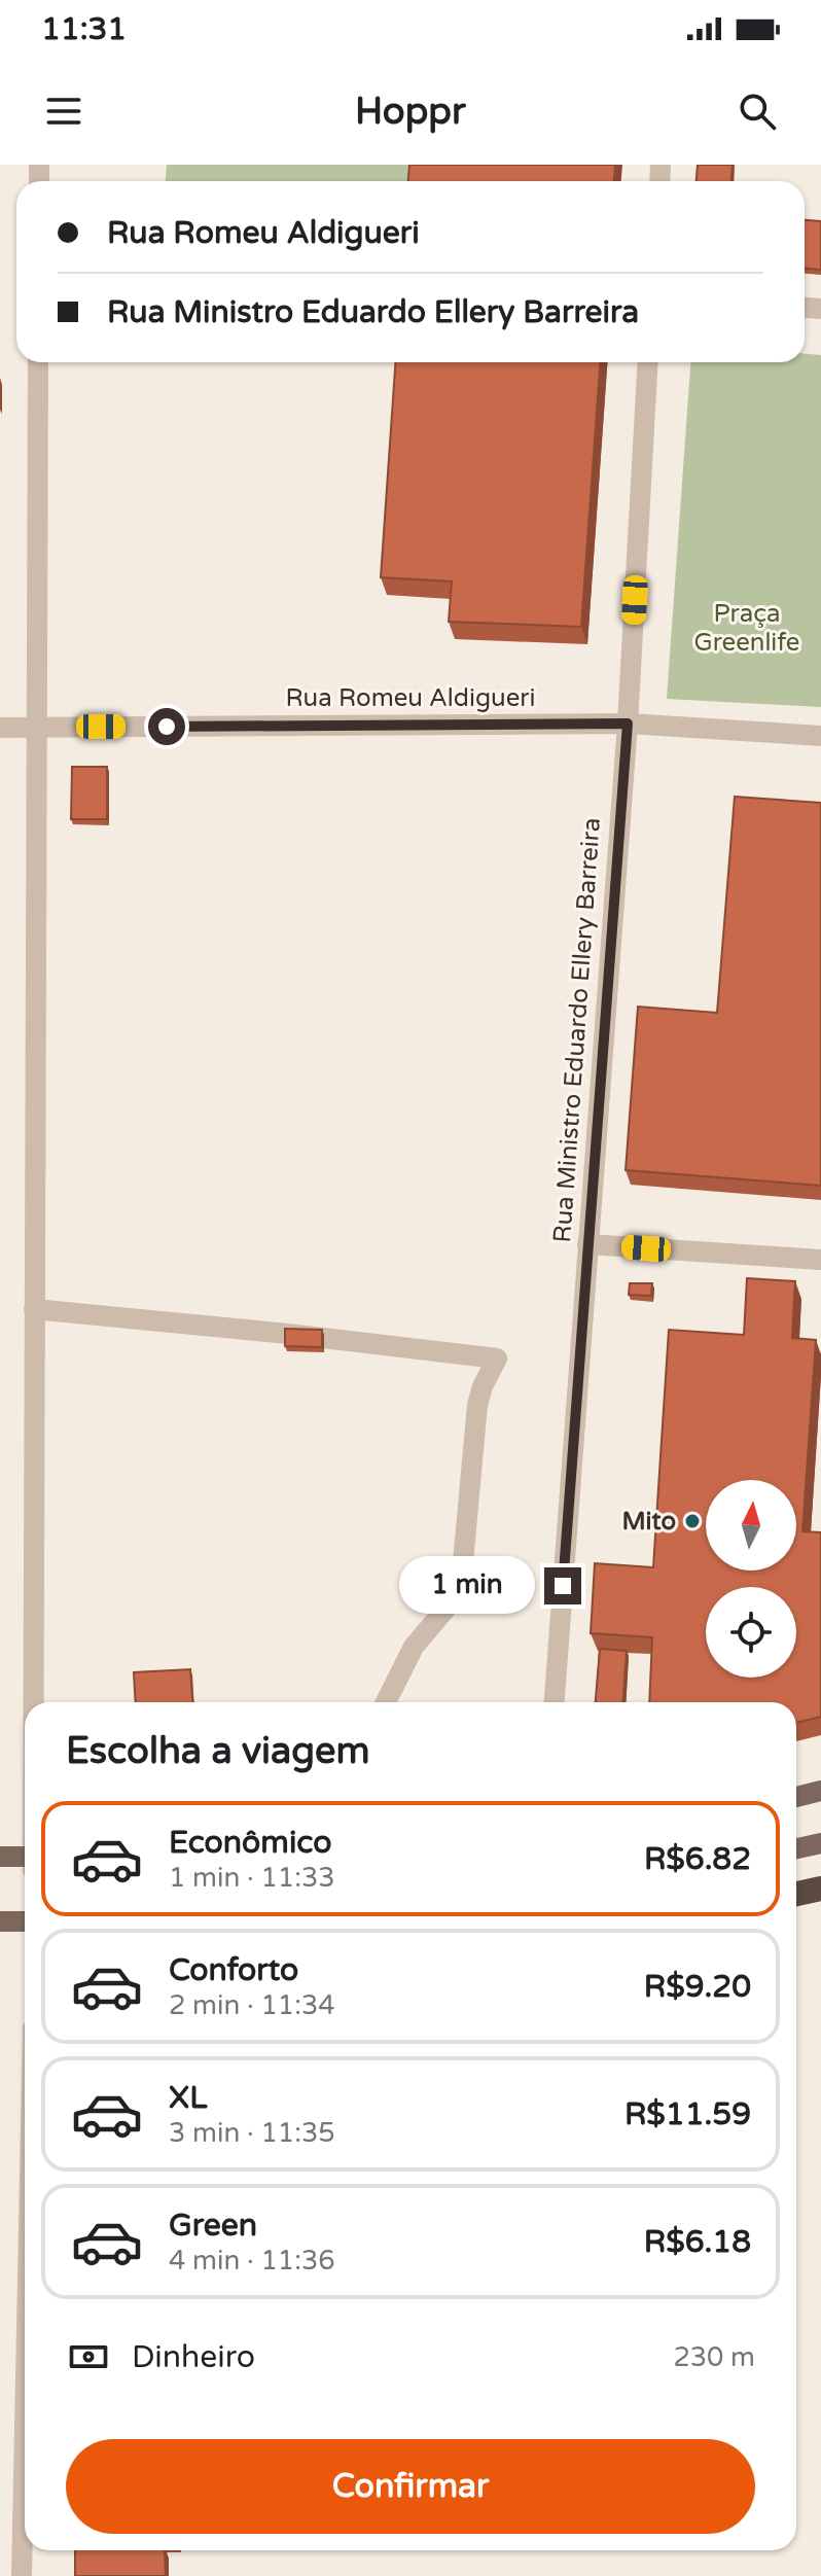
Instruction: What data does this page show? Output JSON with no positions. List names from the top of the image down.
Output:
{
  "streets": {
    "street": ["Rua Romeu Aldigueri", "Rua Ministro Eduardo Ellery Barreira"]
  },
  "crossings": [
    ["Rua Romeu Aldigueri", "Rua Ministro Eduardo Ellery Barreira"]
  ],
  "parks": ["Praça Greenlife"],
  "places": ["Mito"],
  "north": "top",
  "page": {
    "status": "11:31",
    "header": "Hoppr",
    "banner": ["Rua Romeu Aldigueri", "Rua Ministro Eduardo Ellery Barreira"],
    "bubble": "1 min",
    "heading": "Escolha a viagem",
    "list": [
      {
        "name": "Econômico",
        "note": "1 min · 11:33",
        "value": "R$6.82"
      },
      {
        "name": "Conforto",
        "note": "2 min · 11:34",
        "value": "R$9.20"
      },
      {
        "name": "XL",
        "note": "3 min · 11:35",
        "value": "R$11.59"
      },
      {
        "name": "Green",
        "note": "4 min · 11:36",
        "value": "R$6.18"
      }
    ],
    "pay": ["Dinheiro", "230 m"],
    "buttons": "Confirmar"
  }
}
